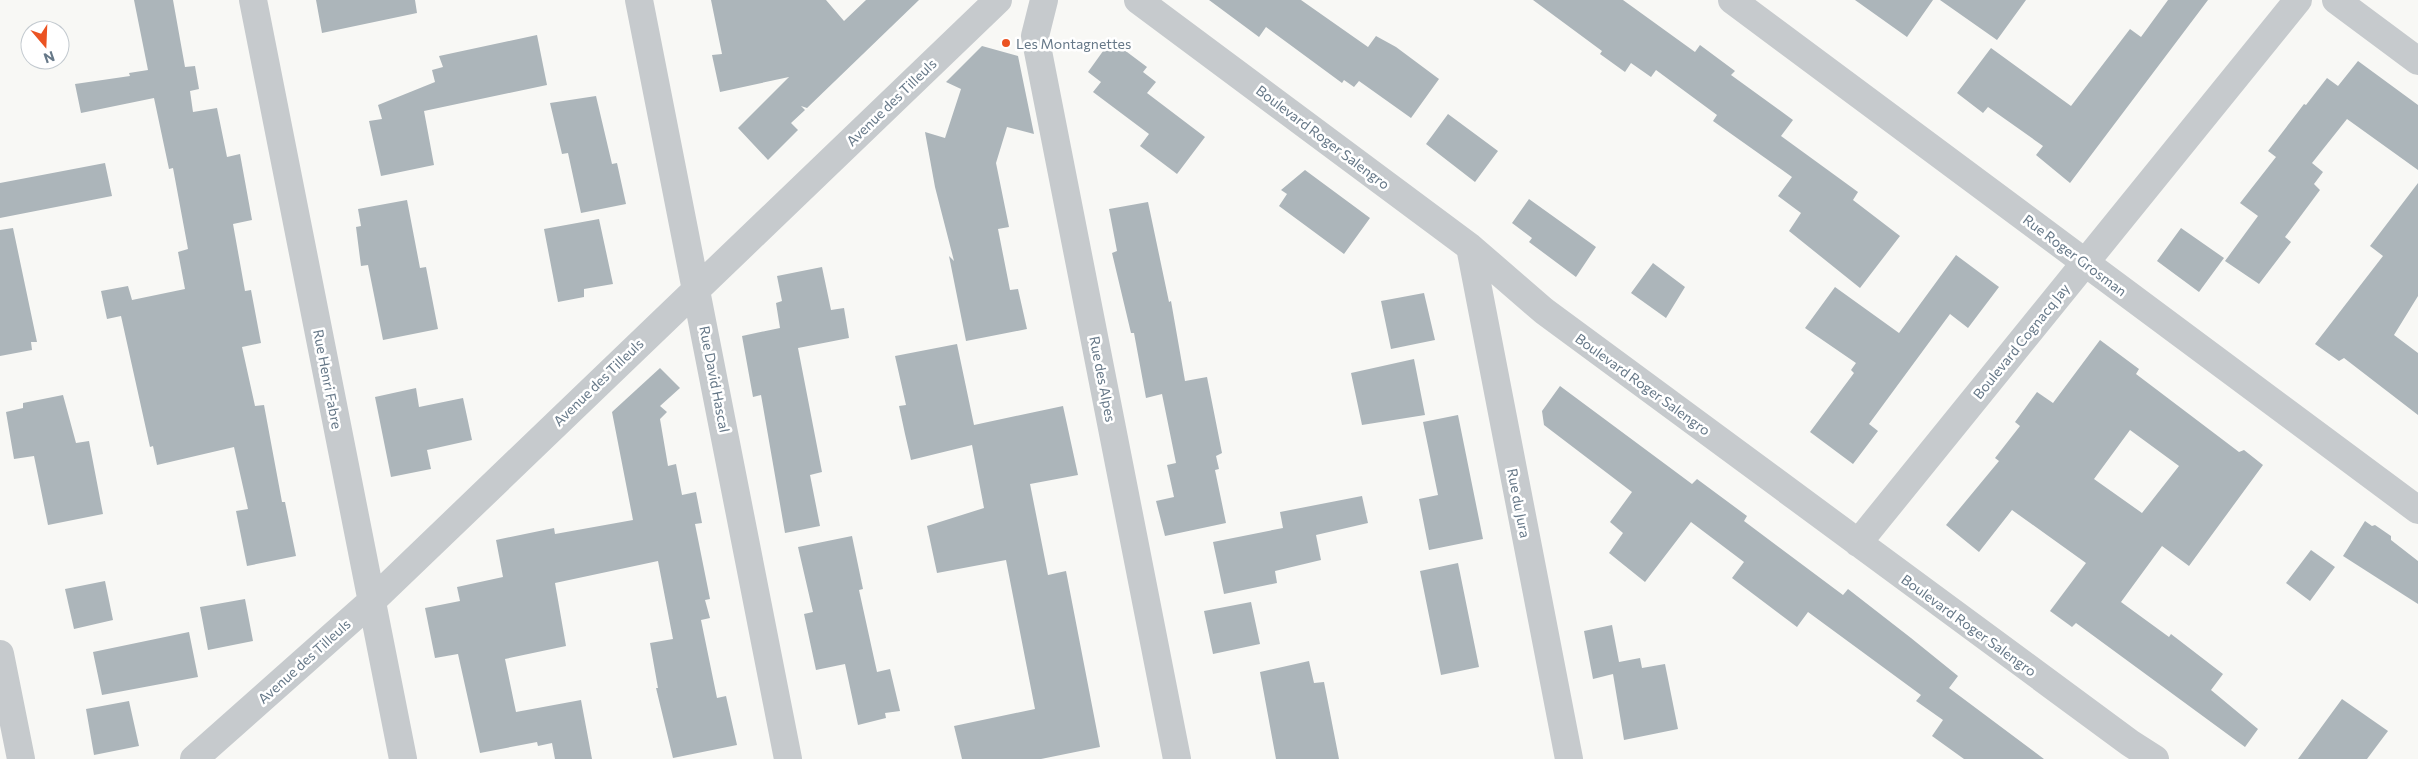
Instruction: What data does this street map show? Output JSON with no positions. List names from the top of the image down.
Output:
{
  "streets": {
    "street": [
      "Avenue des Tilleuls",
      "Boulevard Roger Salengro",
      "Rue Roger Grosman",
      "Boulevard Cognacq Jay",
      "Rue Henri Fabre",
      "Rue David Hascal",
      "Rue des Alpes",
      "Rue du Jura"
    ]
  },
  "crossings": [
    ["Avenue des Tilleuls", "Rue Henri Fabre"],
    ["Avenue des Tilleuls", "Rue David Hascal"],
    ["Boulevard Roger Salengro", "Boulevard Cognacq Jay"],
    ["Boulevard Roger Salengro", "Rue du Jura"],
    ["Rue Roger Grosman", "Boulevard Cognacq Jay"]
  ],
  "places": ["Les Montagnettes"],
  "north": "bottom"
}
